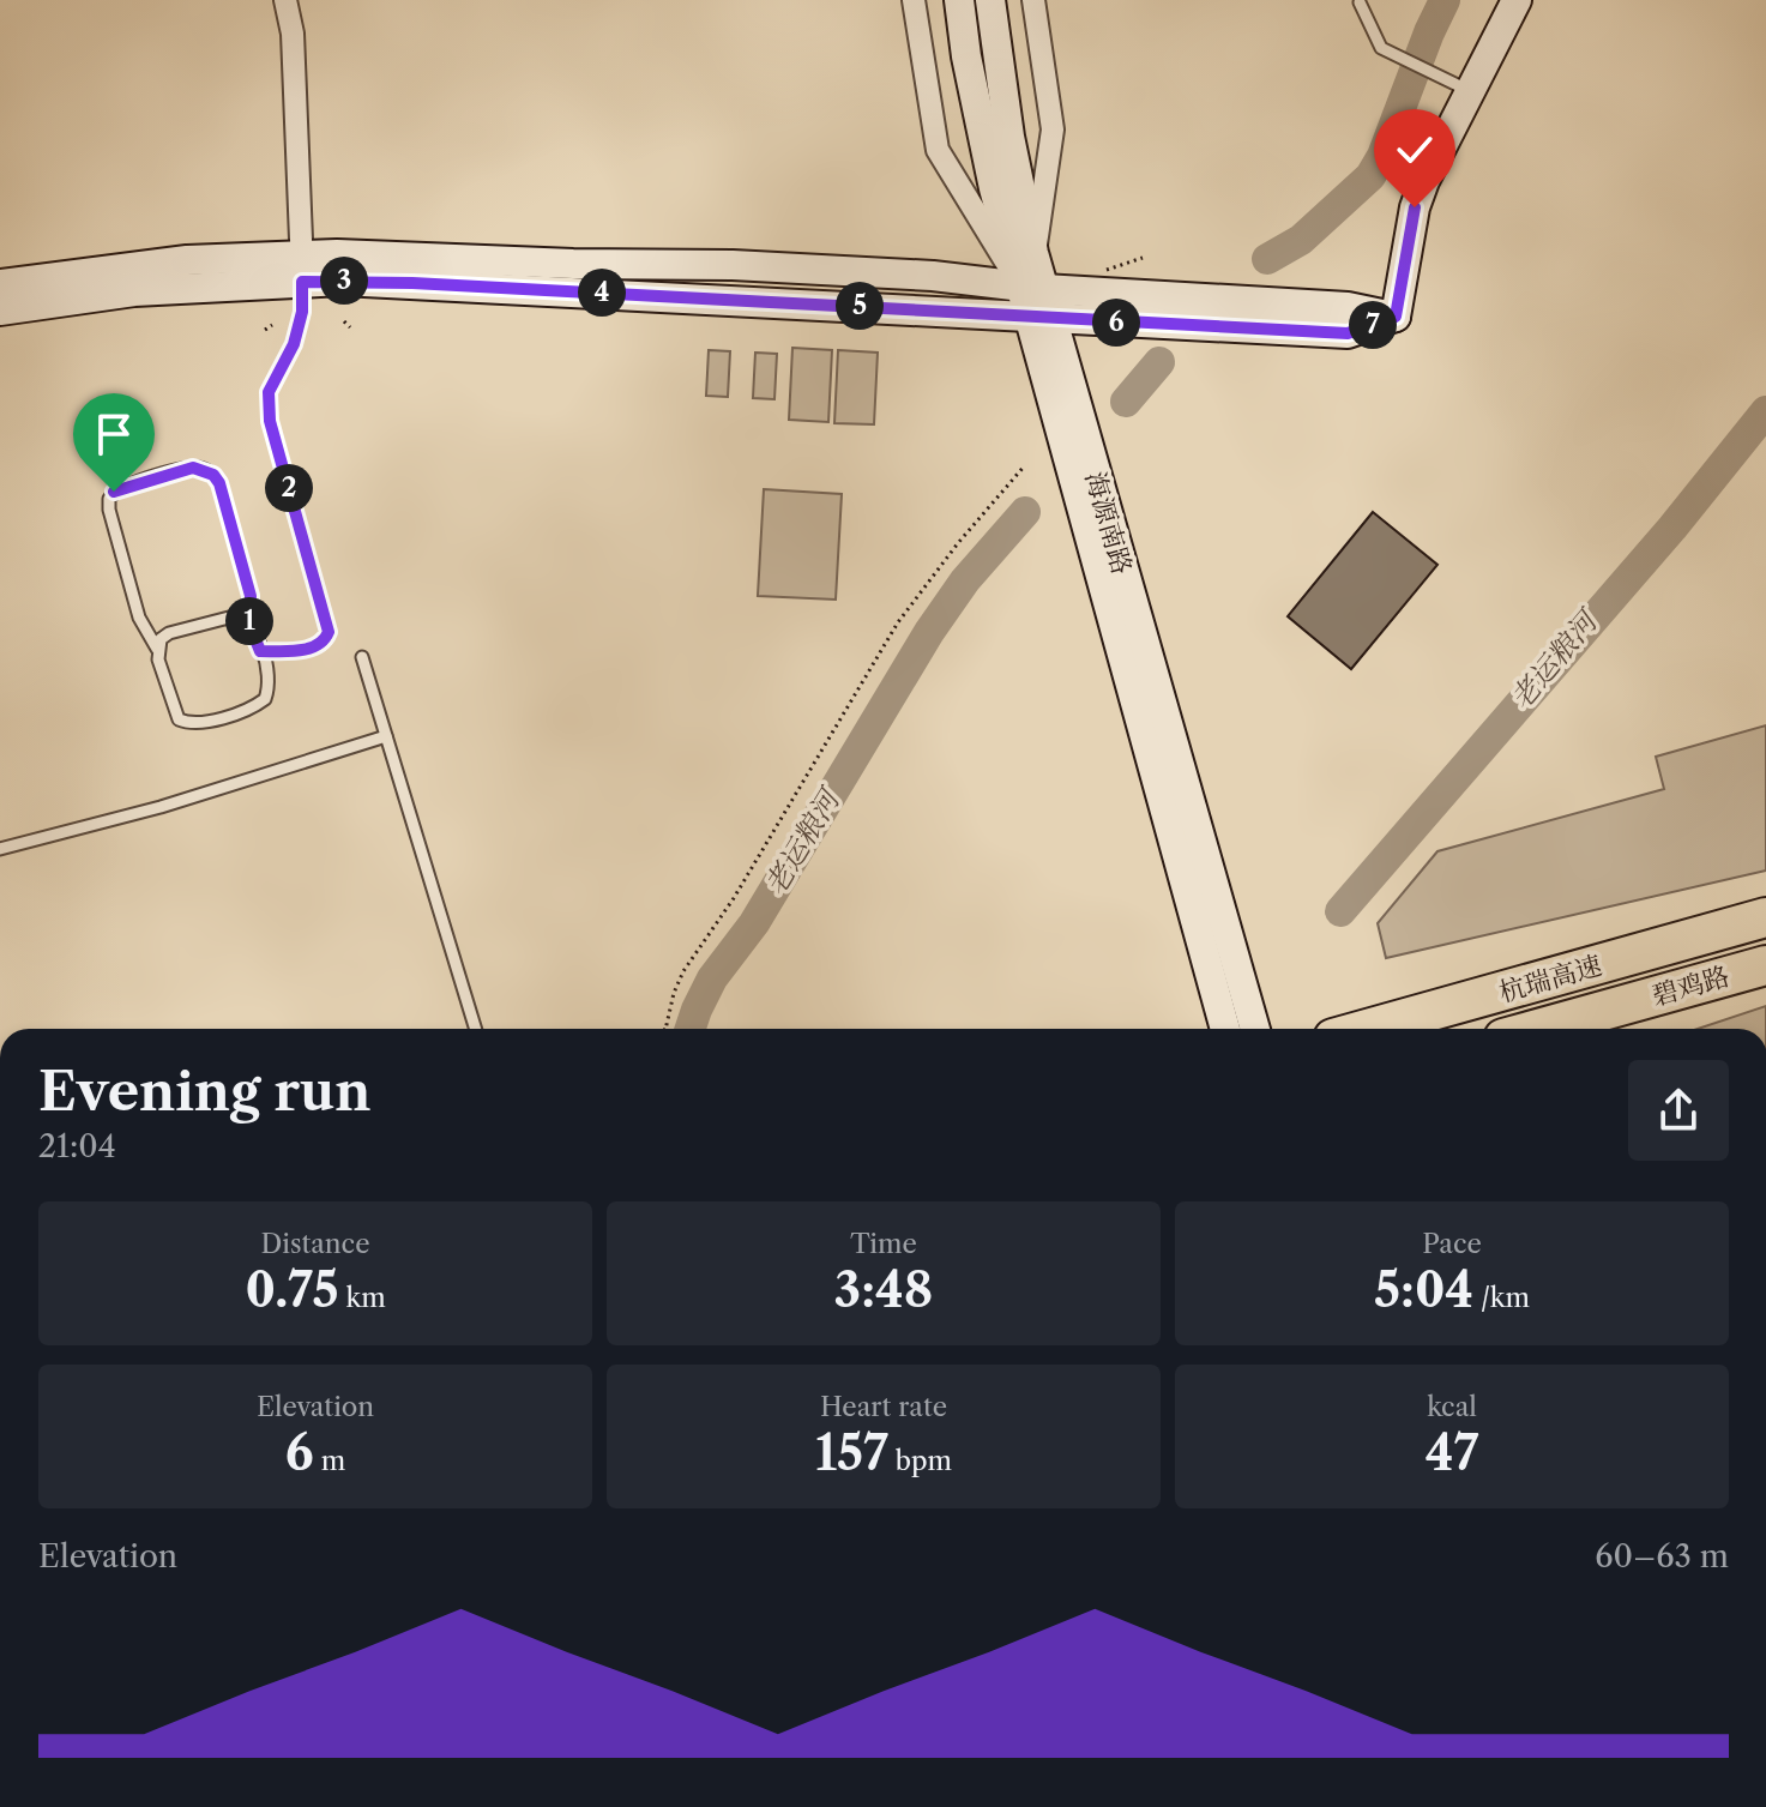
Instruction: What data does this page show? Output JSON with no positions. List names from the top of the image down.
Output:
{
  "streets": {
    "highway": ["杭瑞高速", "碧鸡路"],
    "street": ["海源南路"]
  },
  "water": ["老运粮河"],
  "page": {
    "pins": [
      "3",
      "4",
      "5",
      "6",
      "7",
      "2",
      "1"
    ],
    "heading": ["Evening run", "21:04"],
    "stats": [
      ["Distance", "0.75 km"],
      ["Time", "3:48"],
      ["Pace", "5:04 /km"],
      ["Elevation", "6 m"],
      ["Heart rate", "157 bpm"],
      ["kcal", "47"]
    ],
    "chart": ["Elevation", "60–63 m"]
  }
}
